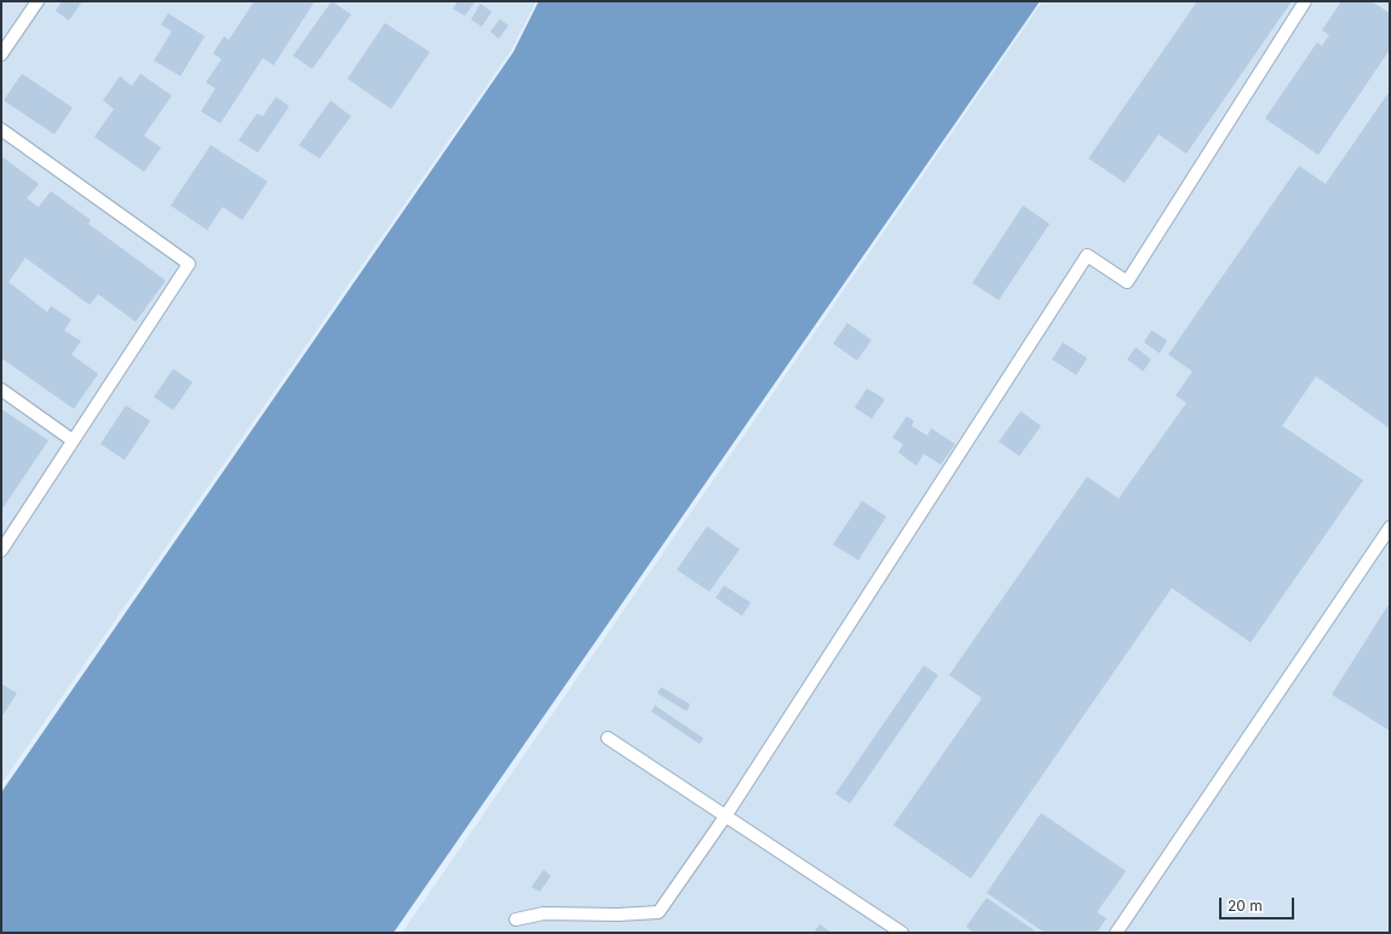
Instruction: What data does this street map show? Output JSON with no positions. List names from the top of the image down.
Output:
{
  "scale_bar": "20 m"
}
